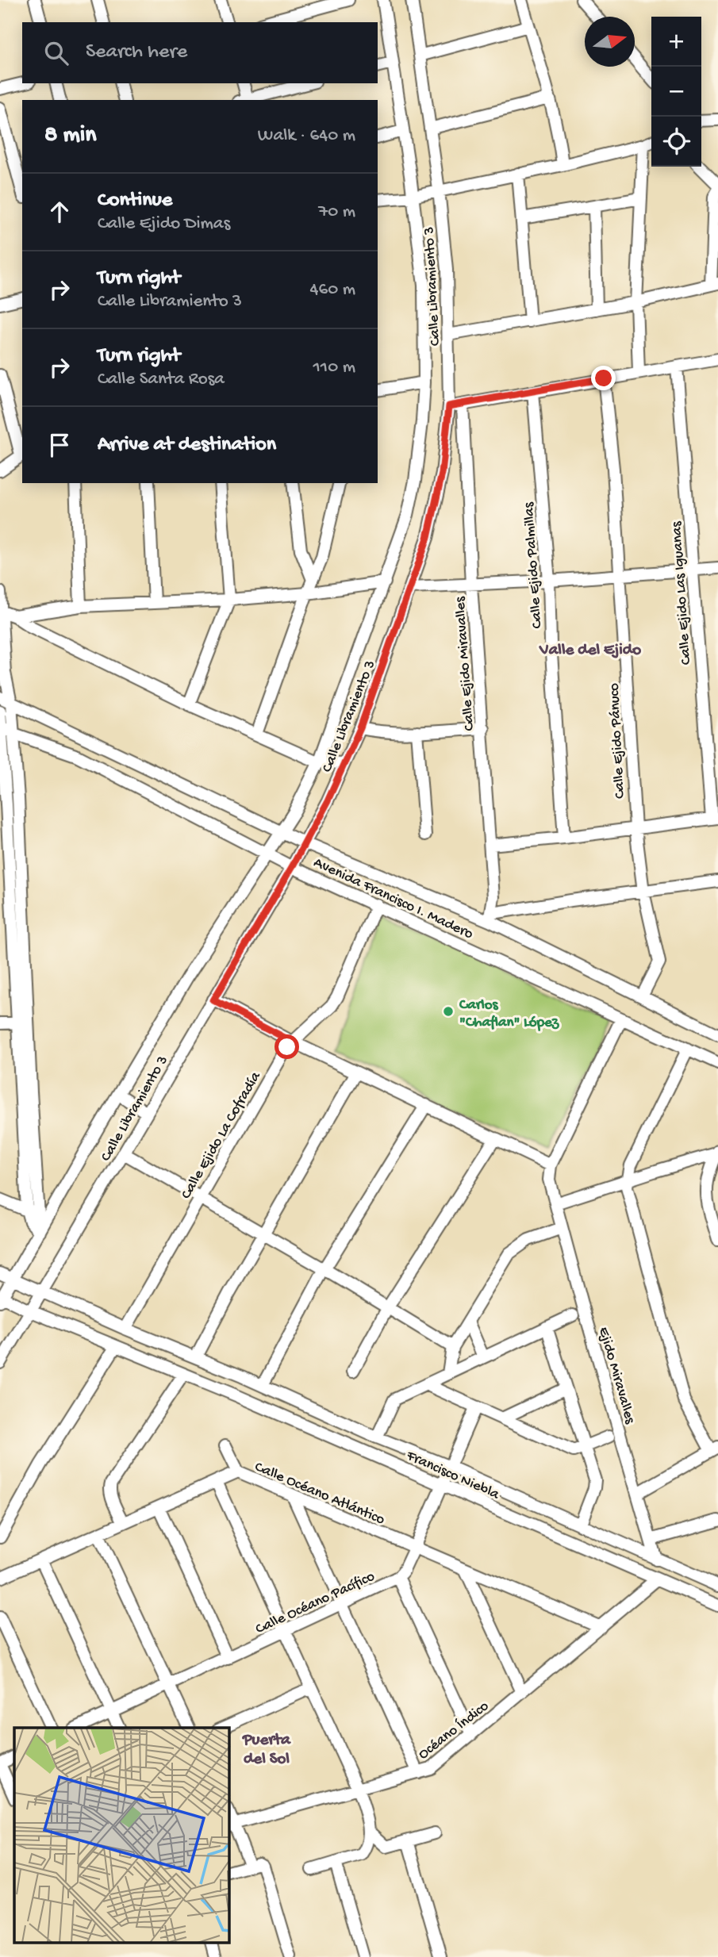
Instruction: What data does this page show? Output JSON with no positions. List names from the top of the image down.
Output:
{
  "streets": {
    "street": [
      "Calle Libramiento 3",
      "Calle Ejido Palmillas",
      "Calle Ejido Las Iguanas",
      "Calle Ejido Miravalles",
      "Calle Ejido Pánuco",
      "Avenida Francisco I. Madero",
      "Calle Ejido La Cofradía",
      "Ejido Miravalles",
      "Francisco Niebla",
      "Calle Océano Atlántico",
      "Calle Océano Pacífico",
      "Océano Índico"
    ]
  },
  "crossings": [
    ["Calle Libramiento 3", "Avenida Francisco I. Madero"],
    ["Calle Libramiento 3", "Francisco Niebla"],
    ["Calle Ejido Miravalles", "Avenida Francisco I. Madero"],
    ["Calle Ejido Pánuco", "Avenida Francisco I. Madero"],
    ["Avenida Francisco I. Madero", "Calle Ejido La Cofradía"],
    ["Calle Ejido La Cofradía", "Francisco Niebla"],
    ["Ejido Miravalles", "Francisco Niebla"],
    ["Francisco Niebla", "Calle Océano Pacífico"],
    ["Francisco Niebla", "Océano Índico"],
    ["Calle Océano Atlántico", "Calle Océano Pacífico"],
    ["Calle Océano Atlántico", "Océano Índico"]
  ],
  "districts": ["Valle del Ejido", "Puerta del Sol"],
  "places": ["Carlos \"Chaflan\" López"],
  "north": "right",
  "page": {
    "map_buttons": ["+", "−"],
    "search": "Search here",
    "heading": ["8 min", "Walk · 640 m"],
    "list": [
      ["Continue", "Calle Ejido Dimas", "70 m"],
      ["Turn right", "Calle Libramiento 3", "460 m"],
      ["Turn right", "Calle Santa Rosa", "110 m"],
      "Arrive at destination"
    ]
  }
}
